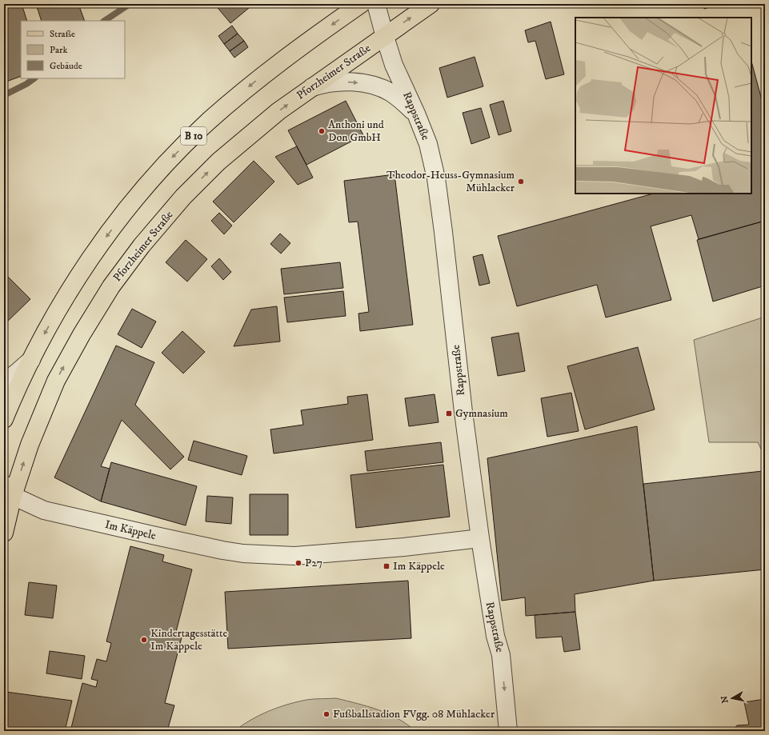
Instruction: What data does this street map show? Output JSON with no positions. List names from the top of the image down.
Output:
{
  "streets": {
    "main road": ["Pforzheimer Straße", "B 10"],
    "street": ["Rappstraße", "Im Käppele"]
  },
  "crossings": [
    ["Pforzheimer Straße", "Rappstraße"],
    ["Pforzheimer Straße", "Im Käppele"],
    ["Rappstraße", "Im Käppele"]
  ],
  "places": {
    "other": [
      "Anthoni und Don GmbH",
      "Theodor-Heuss-Gymnasium Mühlacker",
      "P27",
      "Kindertagesstätte Im Käppele",
      "Fußballstadion FVgg. 08 Mühlacker"
    ],
    "transit": ["Gymnasium", "Im Käppele"]
  },
  "legend": ["Straße", "Park", "Gebäude"],
  "north": "left"
}
